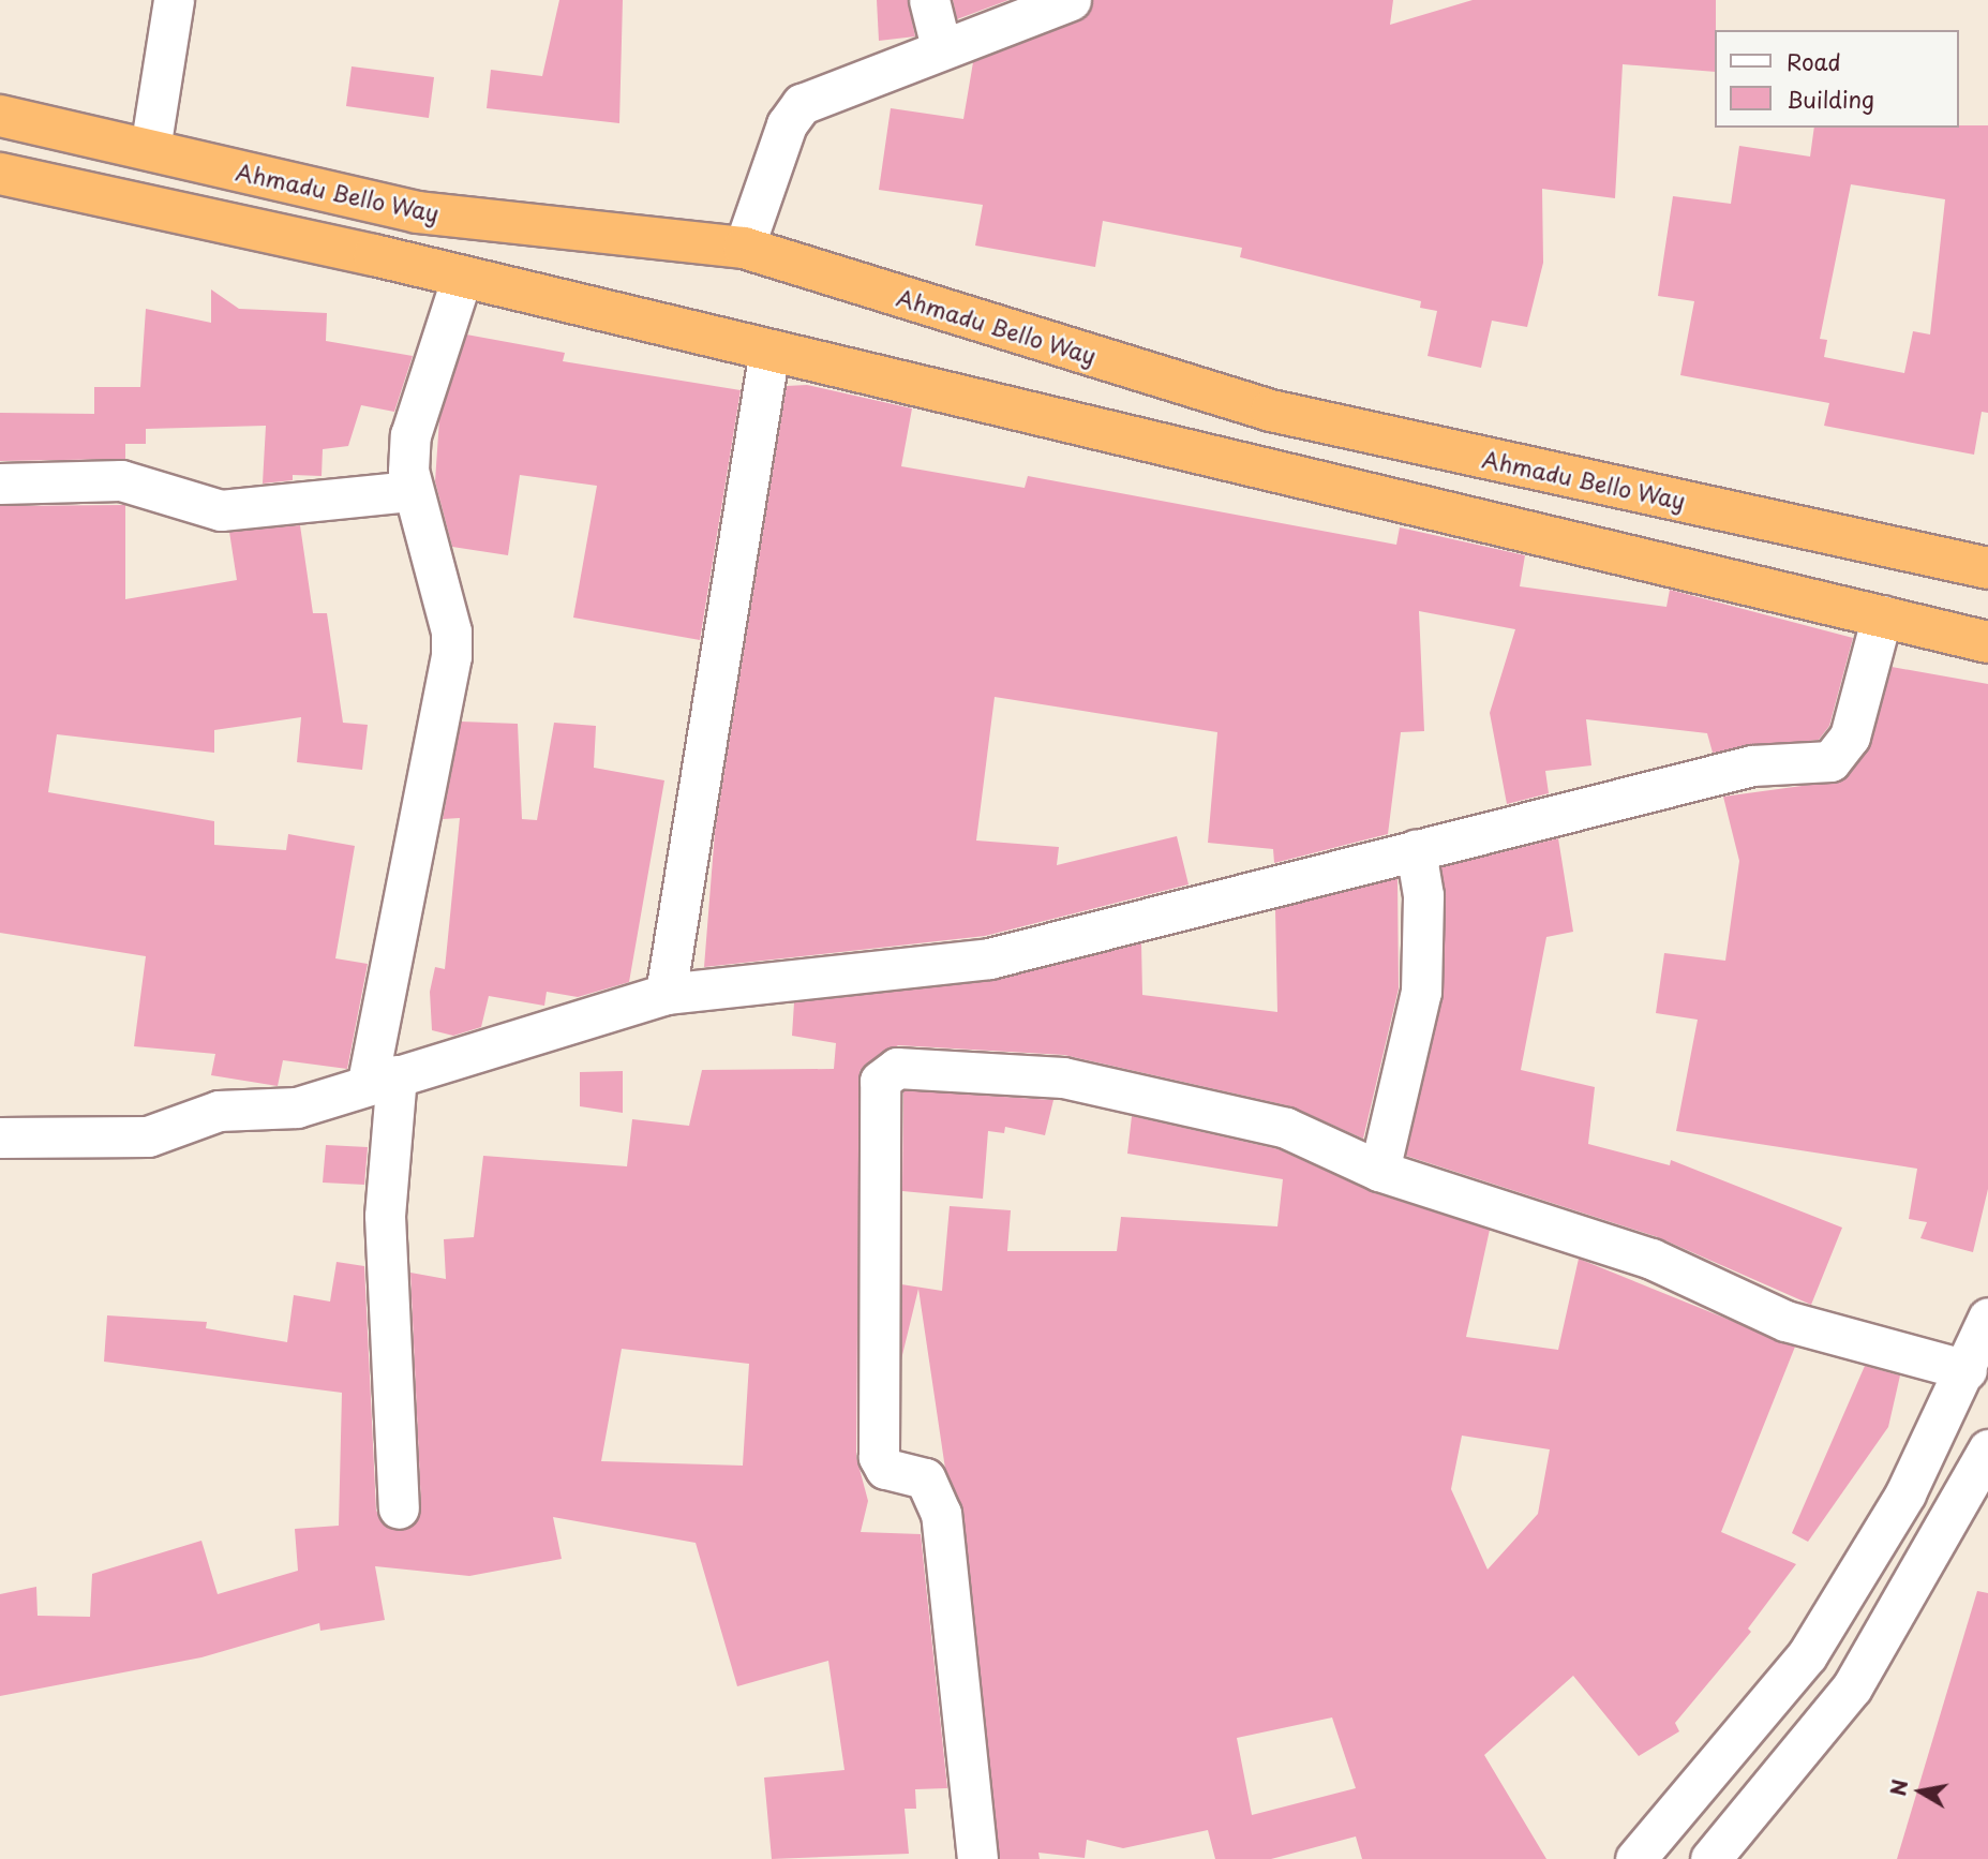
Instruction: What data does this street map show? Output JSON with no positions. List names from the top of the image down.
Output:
{
  "streets": {
    "highway": ["Ahmadu Bello Way"]
  },
  "legend": ["Road", "Building"],
  "north": "left"
}
